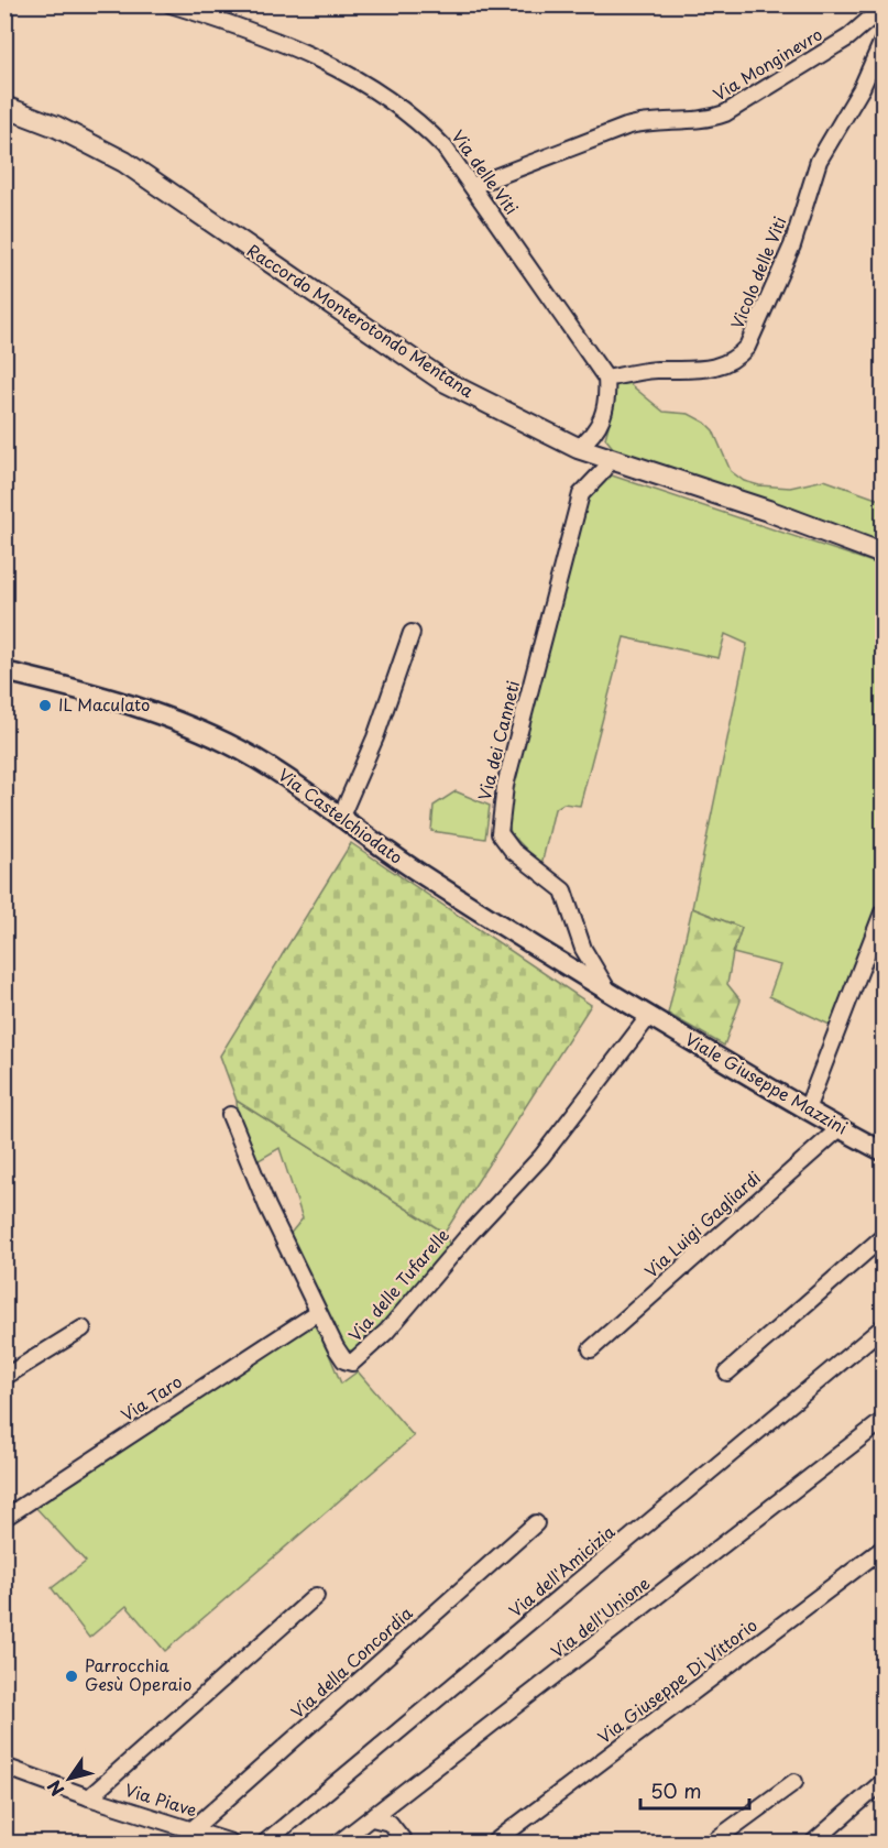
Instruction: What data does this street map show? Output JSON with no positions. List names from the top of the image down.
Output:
{
  "streets": {
    "main road": ["Raccordo Monterotondo Mentana"],
    "street": [
      "Via Monginevro",
      "Via delle Viti",
      "Vicolo delle Viti",
      "Via dei Canneti",
      "Via Castelchiodato",
      "Viale Giuseppe Mazzini",
      "Via Luigi Gagliardi",
      "Via delle Tufarelle",
      "Via Taro",
      "Via dell'Amicizia",
      "Via dell'Unione",
      "Via della Concordia",
      "Via Giuseppe Di Vittorio",
      "Via Piave"
    ]
  },
  "crossings": [
    ["Via Monginevro", "Via delle Viti"],
    ["Via delle Viti", "Vicolo delle Viti"],
    ["Via dei Canneti", "Via Castelchiodato"],
    ["Via Castelchiodato", "Viale Giuseppe Mazzini"],
    ["Via Castelchiodato", "Via delle Tufarelle"],
    ["Viale Giuseppe Mazzini", "Via Luigi Gagliardi"],
    ["Viale Giuseppe Mazzini", "Via delle Tufarelle"],
    ["Via delle Tufarelle", "Via Taro"],
    ["Via della Concordia", "Via Piave"]
  ],
  "places": ["IL Maculato", "Parrocchia Gesù Operaio"],
  "scale_bar": "50 m",
  "north": "bottom left"
}
